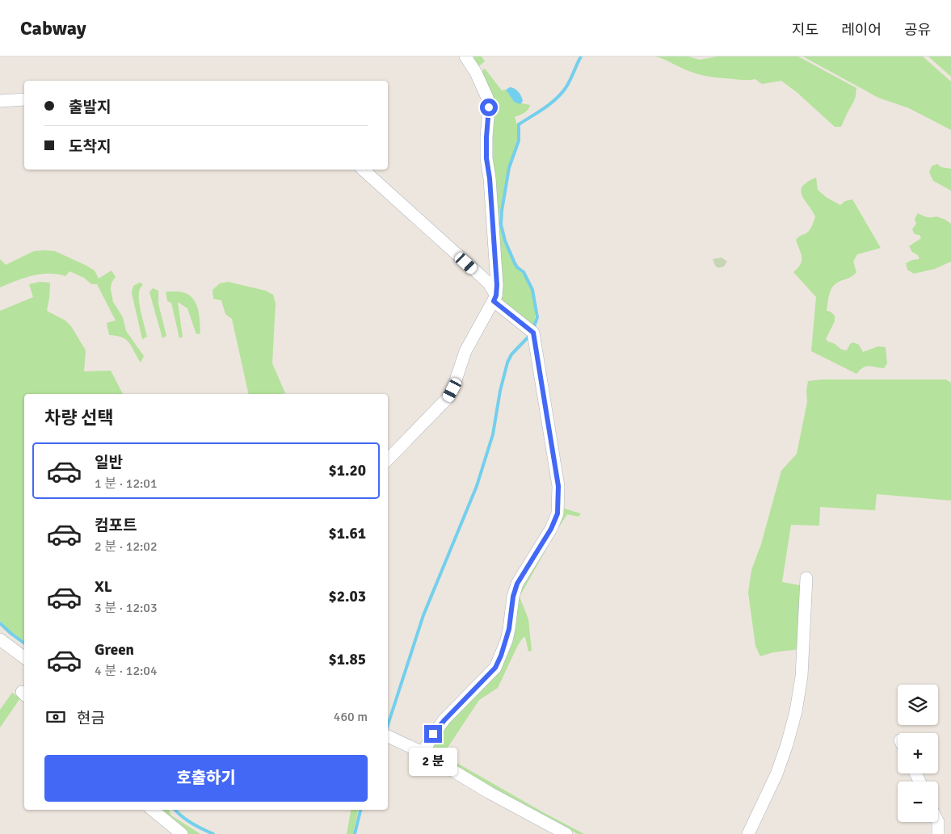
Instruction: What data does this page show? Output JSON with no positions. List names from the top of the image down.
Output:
{
  "page": {
    "header": "Cabway",
    "nav": ["지도", "레이어", "공유"],
    "banner": ["출발지", "도착지"],
    "heading": "차량 선택",
    "list": [
      {
        "name": "일반",
        "note": "1 분 · 12:01",
        "value": "$1.20"
      },
      {
        "name": "컴포트",
        "note": "2 분 · 12:02",
        "value": "$1.61"
      },
      {
        "name": "XL",
        "note": "3 분 · 12:03",
        "value": "$2.03"
      },
      {
        "name": "Green",
        "note": "4 분 · 12:04",
        "value": "$1.85"
      }
    ],
    "map_buttons": ["+", "−"],
    "pay": ["현금", "460 m"],
    "buttons": "호출하기",
    "bubble": "2 분"
  }
}
